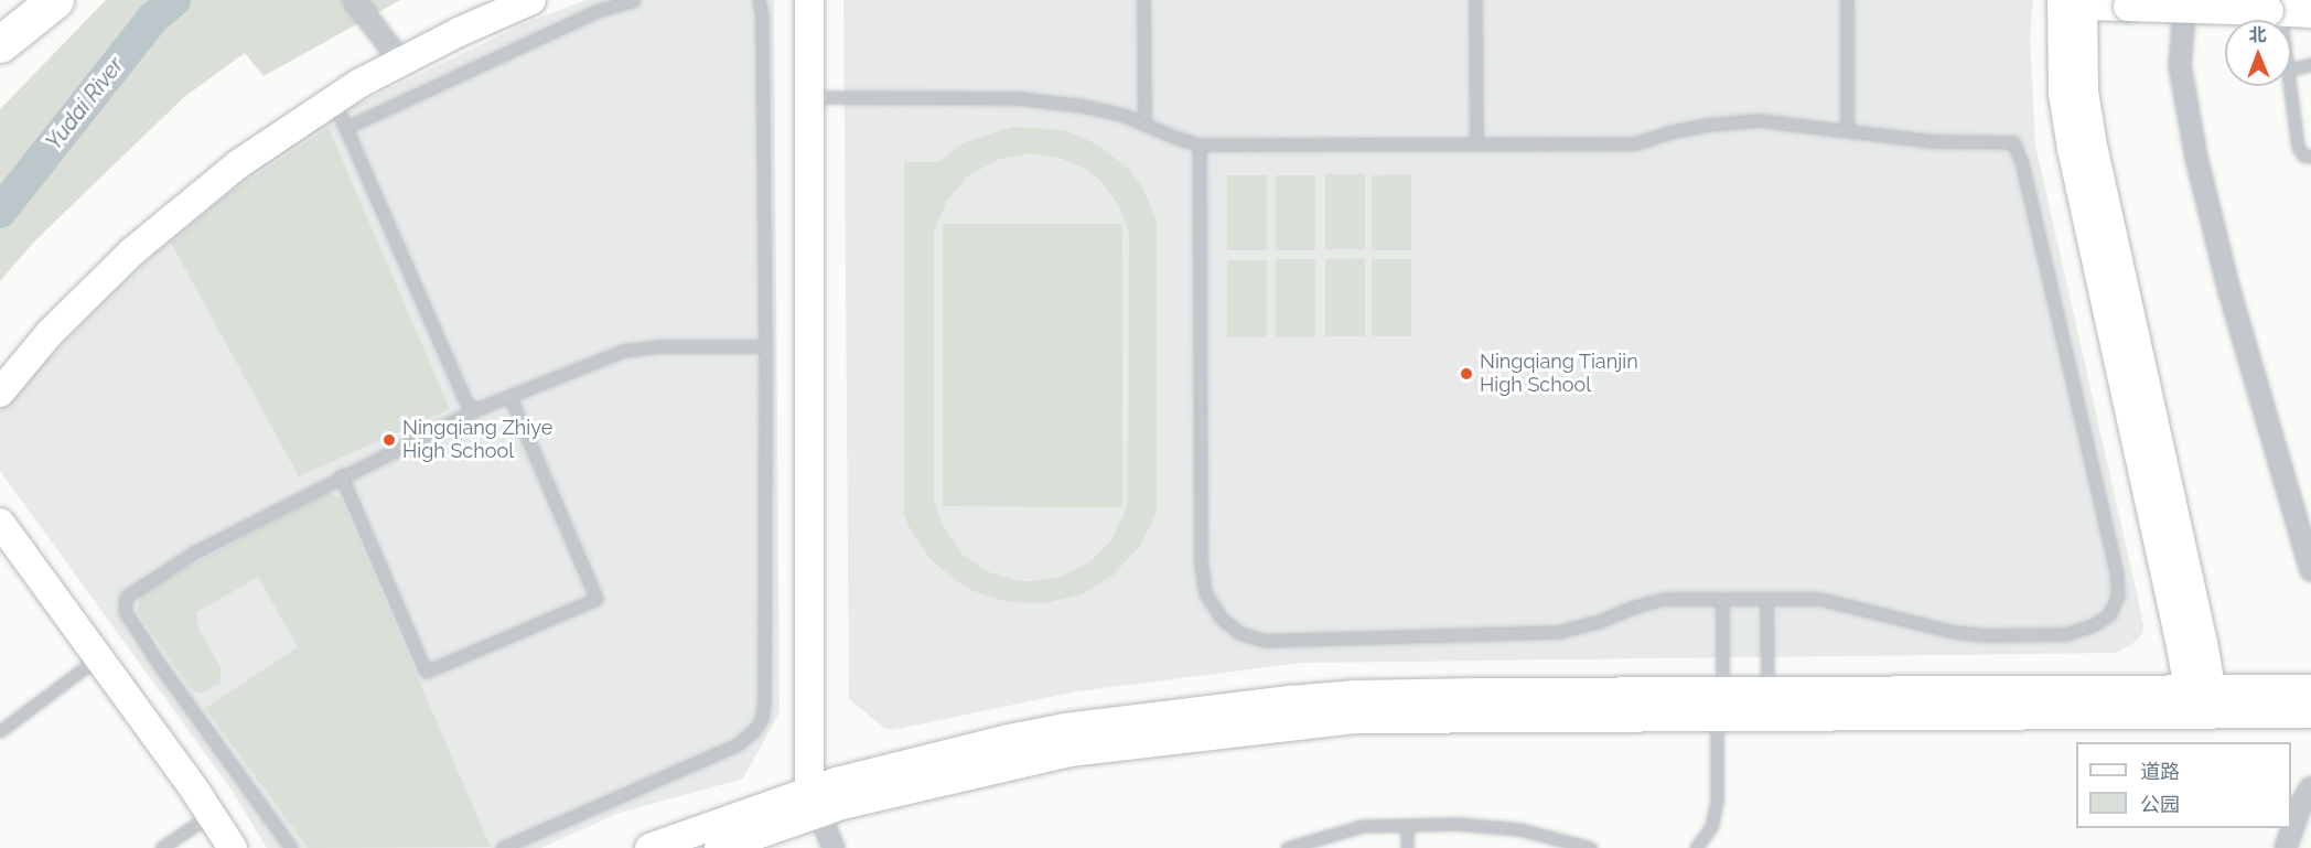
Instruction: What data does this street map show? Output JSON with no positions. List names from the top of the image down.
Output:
{
  "water": ["Yudai River"],
  "places": ["Ningqiang Tianjin High School", "Ningqiang Zhiye High School"],
  "legend": ["道路", "公园"],
  "north": "top"
}
